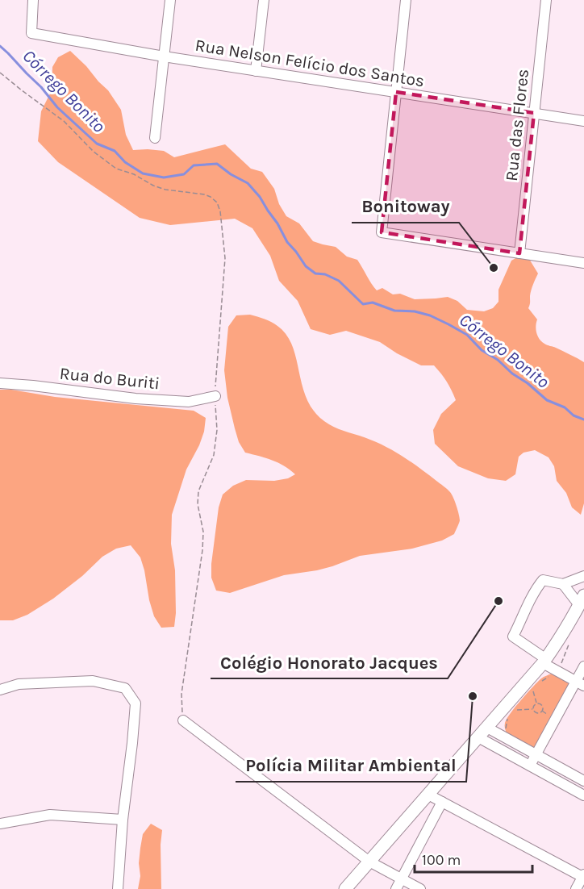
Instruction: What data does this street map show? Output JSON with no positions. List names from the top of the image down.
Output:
{
  "streets": {
    "street": ["Rua Nelson Felício dos Santos", "Rua das Flores", "Rua do Buriti"]
  },
  "crossings": [
    ["Rua Nelson Felício dos Santos", "Rua das Flores"]
  ],
  "water": ["Córrego Bonito"],
  "places": ["Bonitoway", "Colégio Honorato Jacques", "Polícia Militar Ambiental"],
  "scale_bar": "100 m"
}
